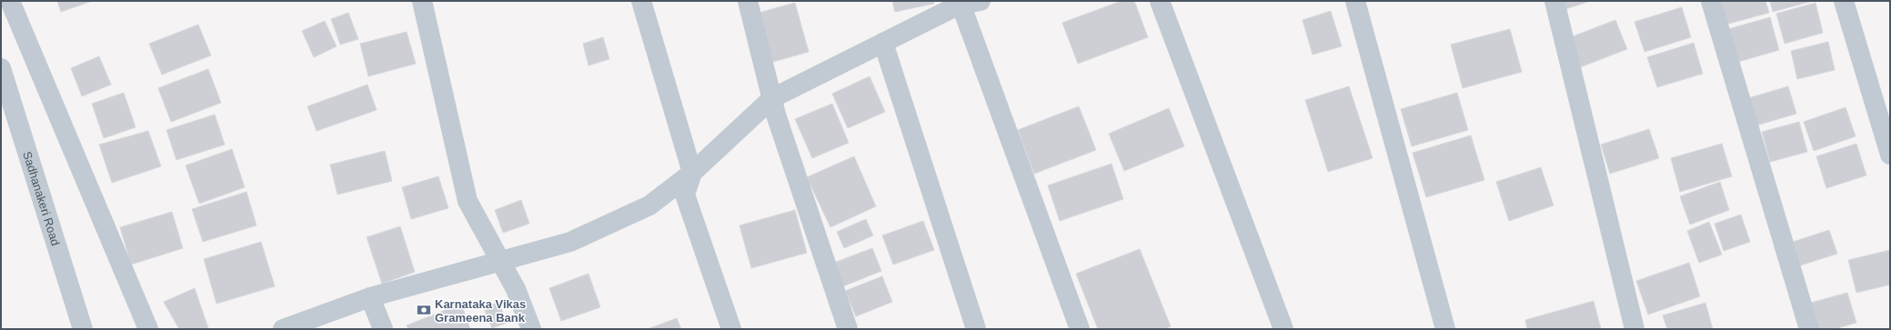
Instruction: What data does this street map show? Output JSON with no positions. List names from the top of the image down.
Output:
{
  "streets": {
    "street": ["Sadhanakeri Road"]
  },
  "places": {
    "bank": ["Karnataka Vikas Grameena Bank"]
  }
}
